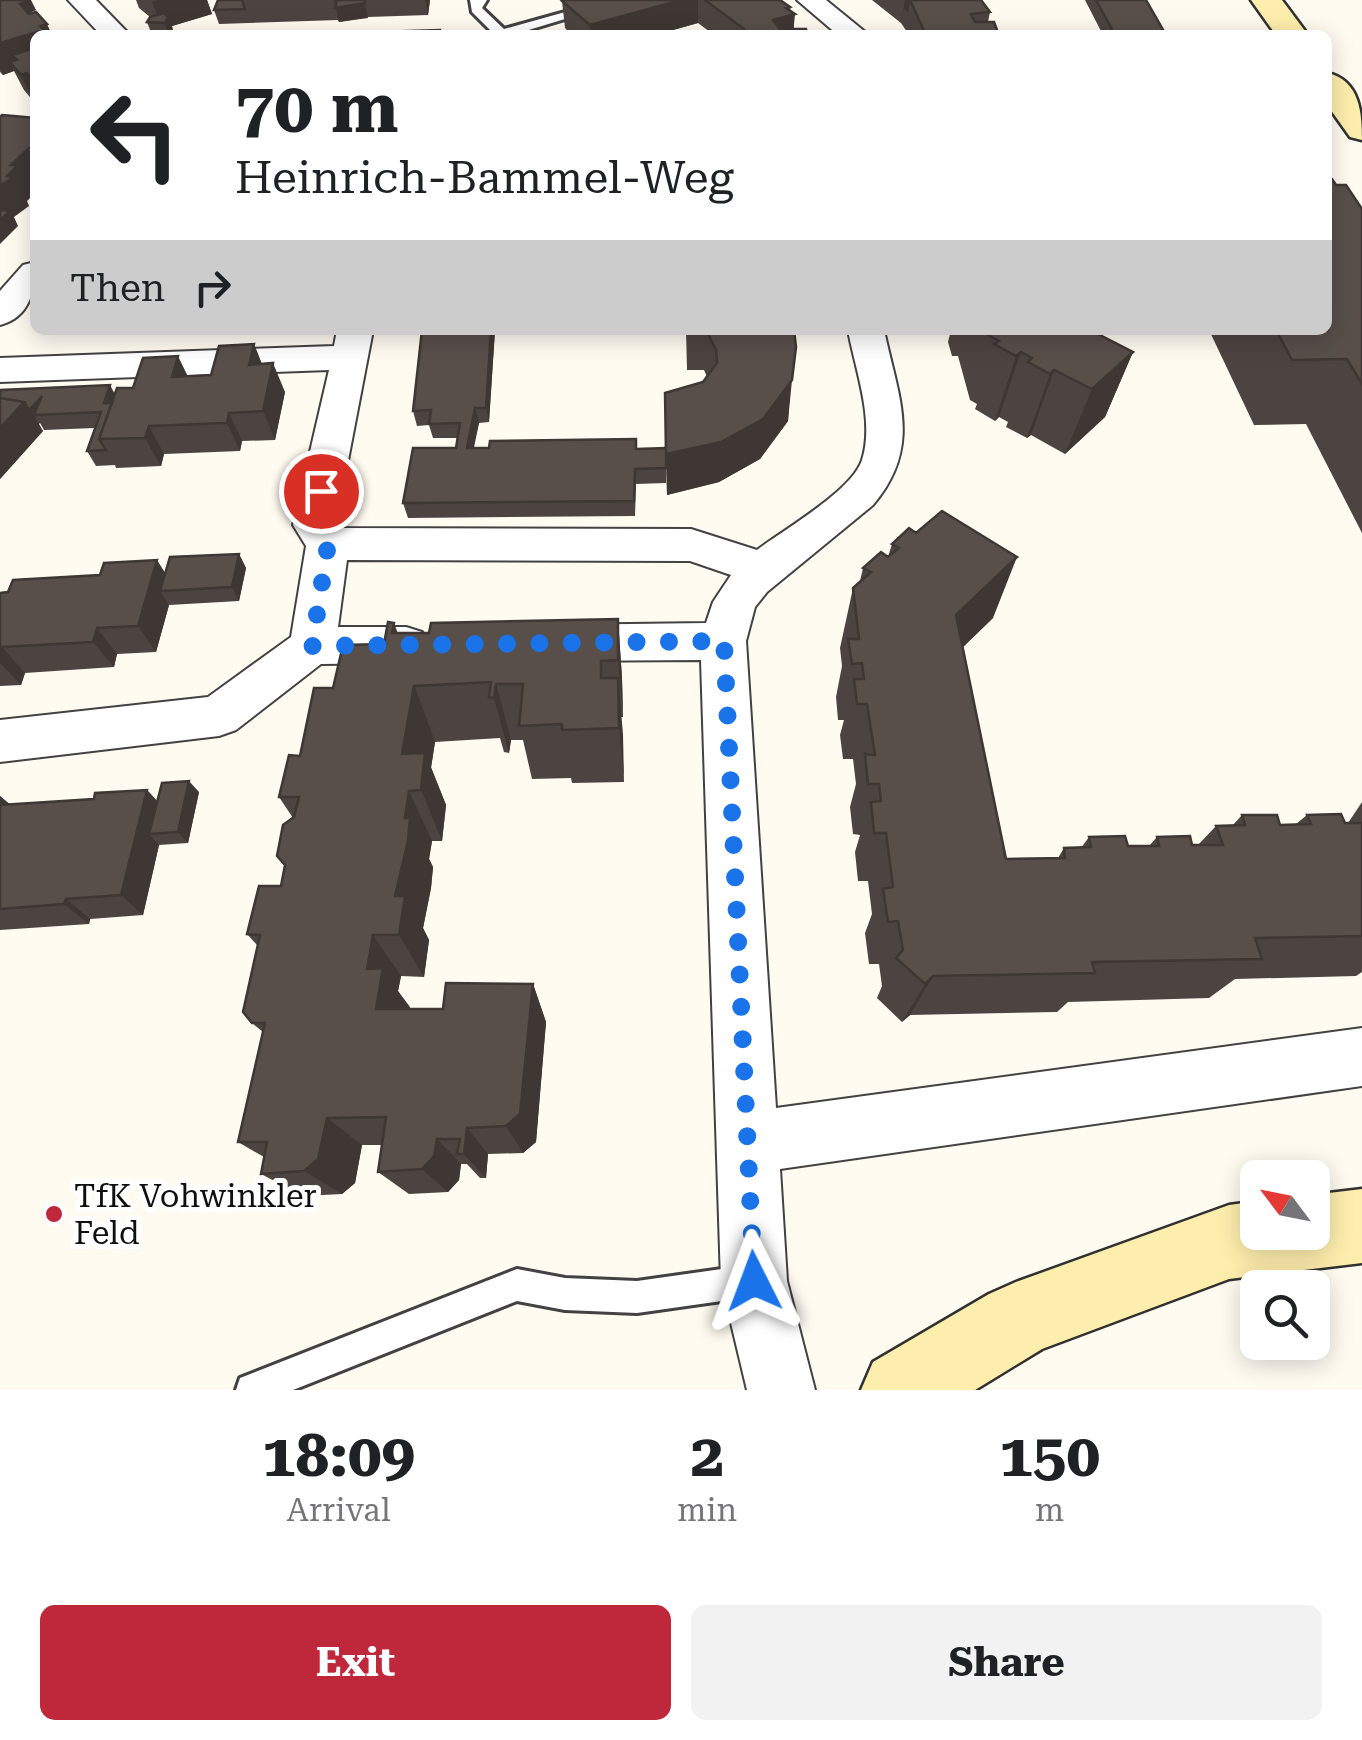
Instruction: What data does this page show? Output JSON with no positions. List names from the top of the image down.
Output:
{
  "places": ["TfK Vohwinkler Feld"],
  "north": "top left",
  "page": {
    "turn": ["70 m", "Heinrich-Bammel-Weg"],
    "then": "Then",
    "eta": [
      "18:09",
      "Arrival",
      "2",
      "min",
      "150",
      "m"
    ],
    "buttons": ["Exit", "Share"]
  }
}
